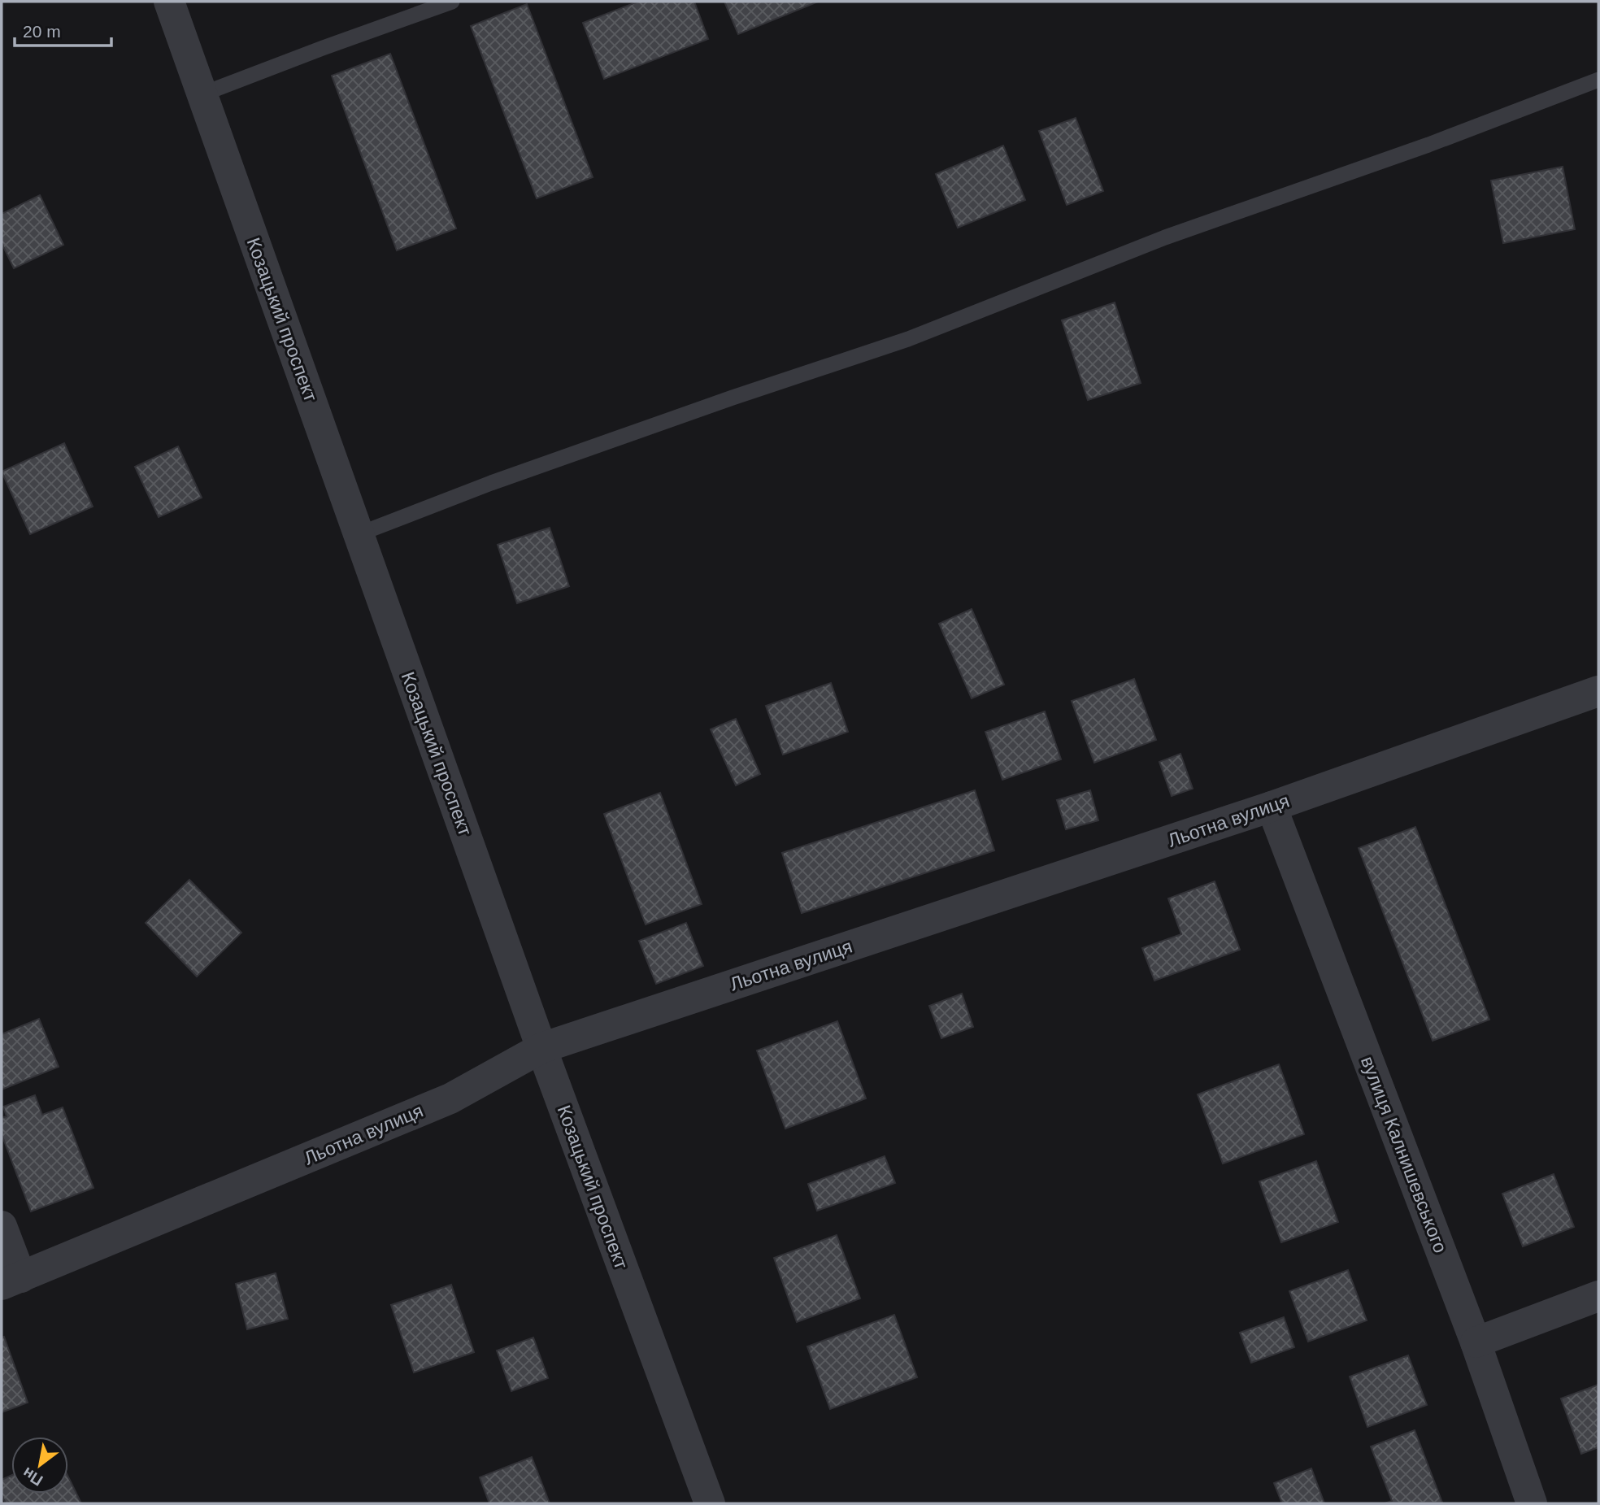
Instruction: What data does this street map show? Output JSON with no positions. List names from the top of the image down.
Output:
{
  "streets": {
    "street": ["Козацький проспект", "Льотна вулиця", "вулиця Калнишевського"]
  },
  "crossings": [
    ["Козацький проспект", "Льотна вулиця"],
    ["Льотна вулиця", "вулиця Калнишевського"]
  ],
  "scale_bar": "20 m",
  "north": "bottom left"
}
